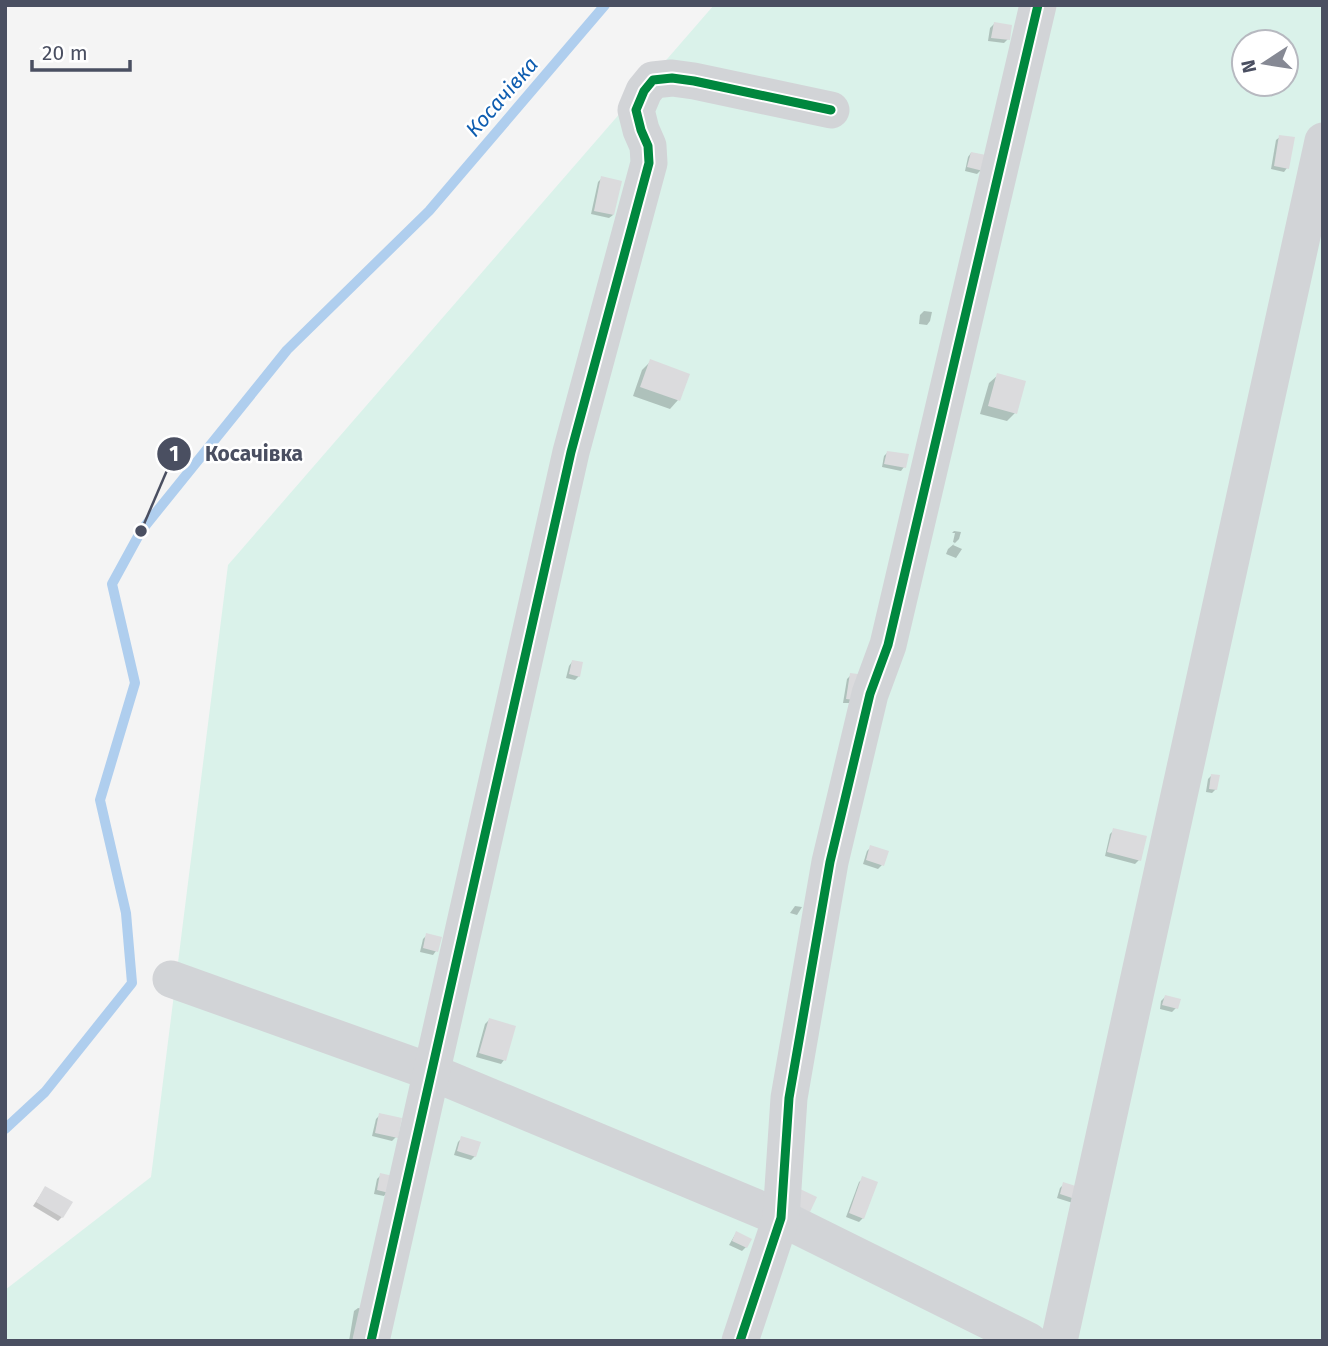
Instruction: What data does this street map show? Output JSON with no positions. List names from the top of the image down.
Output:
{
  "water": ["Косачівка"],
  "places": ["Косачівка"],
  "scale_bar": "20 m",
  "north": "left"
}
